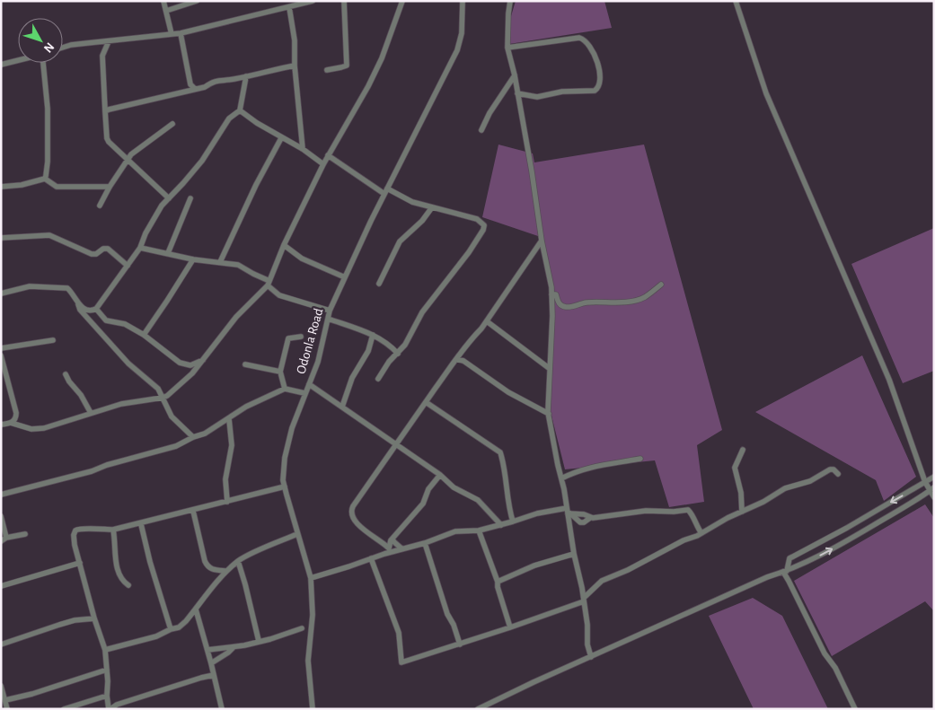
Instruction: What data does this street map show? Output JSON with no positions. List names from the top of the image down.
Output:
{
  "streets": {
    "street": ["Odonla Road"]
  },
  "north": "bottom right"
}
